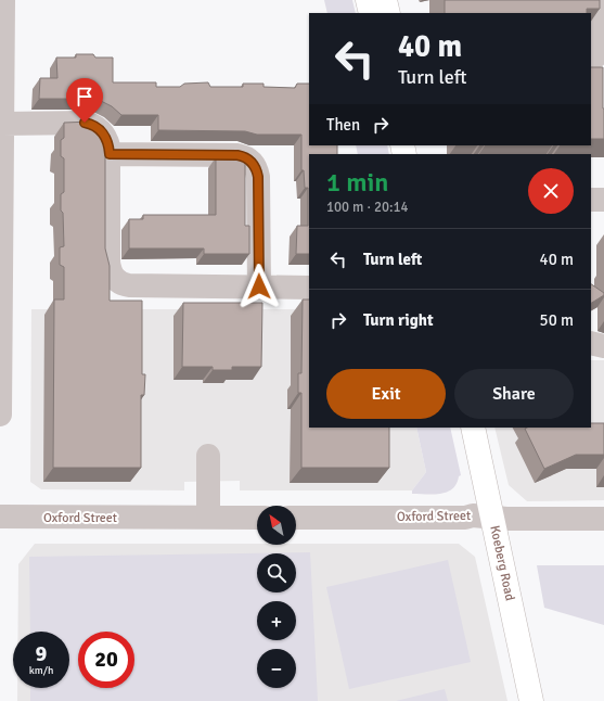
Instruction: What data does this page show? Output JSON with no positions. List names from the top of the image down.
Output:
{
  "streets": {
    "main road": ["Koeberg Road"],
    "street": ["Oxford Street"]
  },
  "crossings": [
    ["Oxford Street", "Koeberg Road"]
  ],
  "north": "top left",
  "page": {
    "turn": ["40 m", "Turn left"],
    "then": "Then",
    "heading": ["1 min", "100 m · 20:14"],
    "list": [
      {
        "name": "Turn left",
        "value": "40 m"
      },
      {
        "name": "Turn right",
        "value": "50 m"
      }
    ],
    "buttons": ["Exit", "Share"],
    "map_buttons": ["+", "−"],
    "speed": "9 km/h",
    "limit": "20"
  }
}
